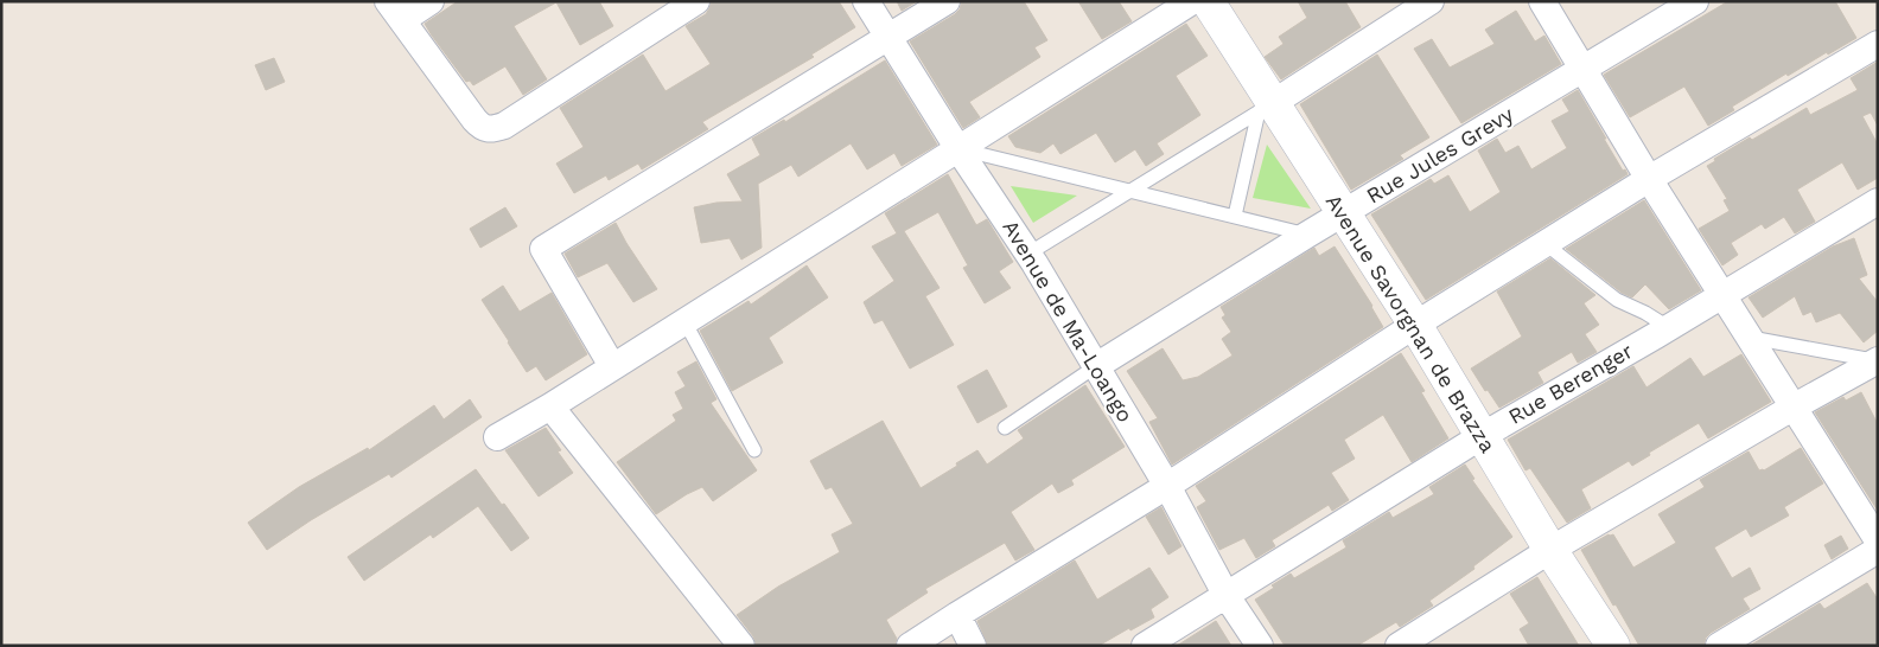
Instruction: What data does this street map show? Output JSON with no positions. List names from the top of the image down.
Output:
{
  "streets": {
    "main road": ["Avenue Savorgnan de Brazza"],
    "street": ["Rue Jules Grevy", "Avenue de Ma-Loango", "Rue Berenger"]
  },
  "crossings": [
    ["Rue Jules Grevy", "Avenue de Ma-Loango"],
    ["Rue Jules Grevy", "Avenue Savorgnan de Brazza"],
    ["Avenue de Ma-Loango", "Rue Berenger"],
    ["Avenue Savorgnan de Brazza", "Rue Berenger"]
  ]
}
